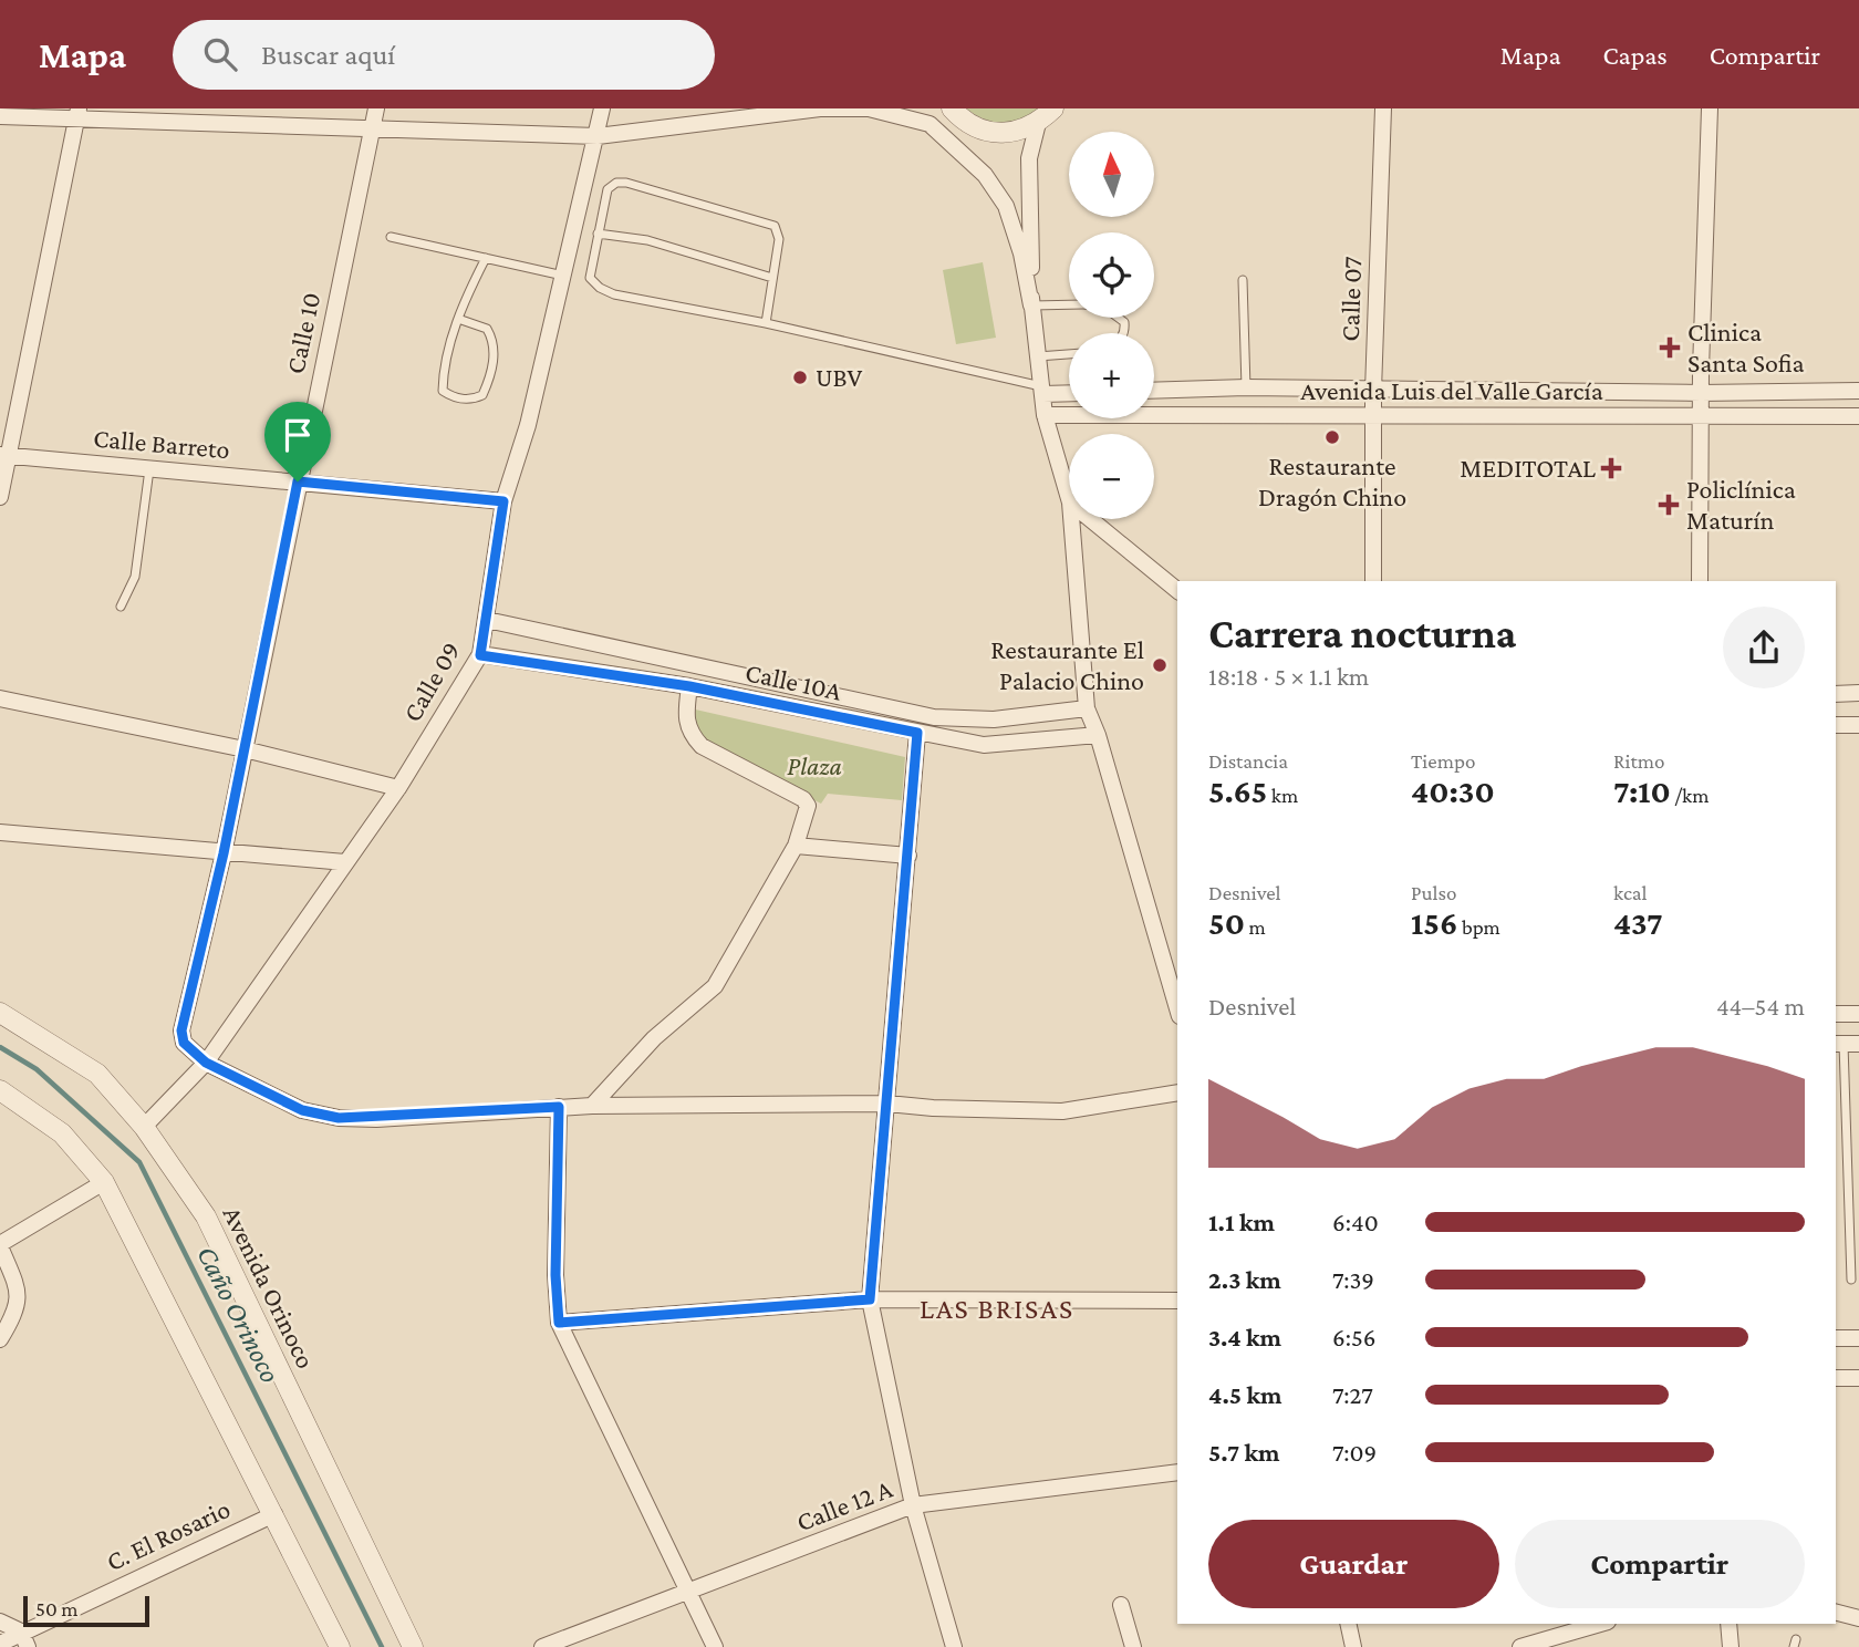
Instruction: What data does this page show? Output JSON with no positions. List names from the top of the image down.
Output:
{
  "streets": {
    "street": [
      "Calle 07",
      "Calle 10",
      "Avenida Luis del Valle García",
      "Calle Barreto",
      "Calle 09",
      "Calle 10A",
      "Avenida Orinoco",
      "Calle 12 A",
      "C. El Rosario"
    ]
  },
  "crossings": [
    ["Calle 07", "Avenida Luis del Valle García"],
    ["Calle 10", "Calle Barreto"],
    ["Calle 10", "Calle 09"],
    ["Calle Barreto", "Calle 09"],
    ["Calle 09", "Calle 10A"],
    ["Calle 09", "Avenida Orinoco"]
  ],
  "districts": ["LAS BRISAS"],
  "water": ["Caño Orinoco"],
  "parks": ["Plaza"],
  "places": {
    "health": ["Clinica Santa Sofia", "MEDITOTAL", "Policlínica Maturín"],
    "other": ["UBV", "Restaurante Dragón Chino", "Restaurante El Palacio Chino"]
  },
  "scale_bar": "50 m",
  "north": "top",
  "page": {
    "header": "Mapa",
    "search": "Buscar aquí",
    "nav": ["Mapa", "Capas", "Compartir"],
    "map_buttons": ["+", "−"],
    "heading": ["Carrera nocturna", "18:18 · 5 × 1.1 km"],
    "stats": [
      ["Distancia", "5.65 km"],
      ["Tiempo", "40:30"],
      ["Ritmo", "7:10 /km"],
      ["Desnivel", "50 m"],
      ["Pulso", "156 bpm"],
      ["kcal", "437"]
    ],
    "chart": ["Desnivel", "44–54 m"],
    "list": [
      {
        "name": "1.1 km",
        "note": "6:40"
      },
      {
        "name": "2.3 km",
        "note": "7:39"
      },
      {
        "name": "3.4 km",
        "note": "6:56"
      },
      {
        "name": "4.5 km",
        "note": "7:27"
      },
      {
        "name": "5.7 km",
        "note": "7:09"
      }
    ],
    "buttons": ["Guardar", "Compartir"],
    "scale": "50 m"
  }
}
